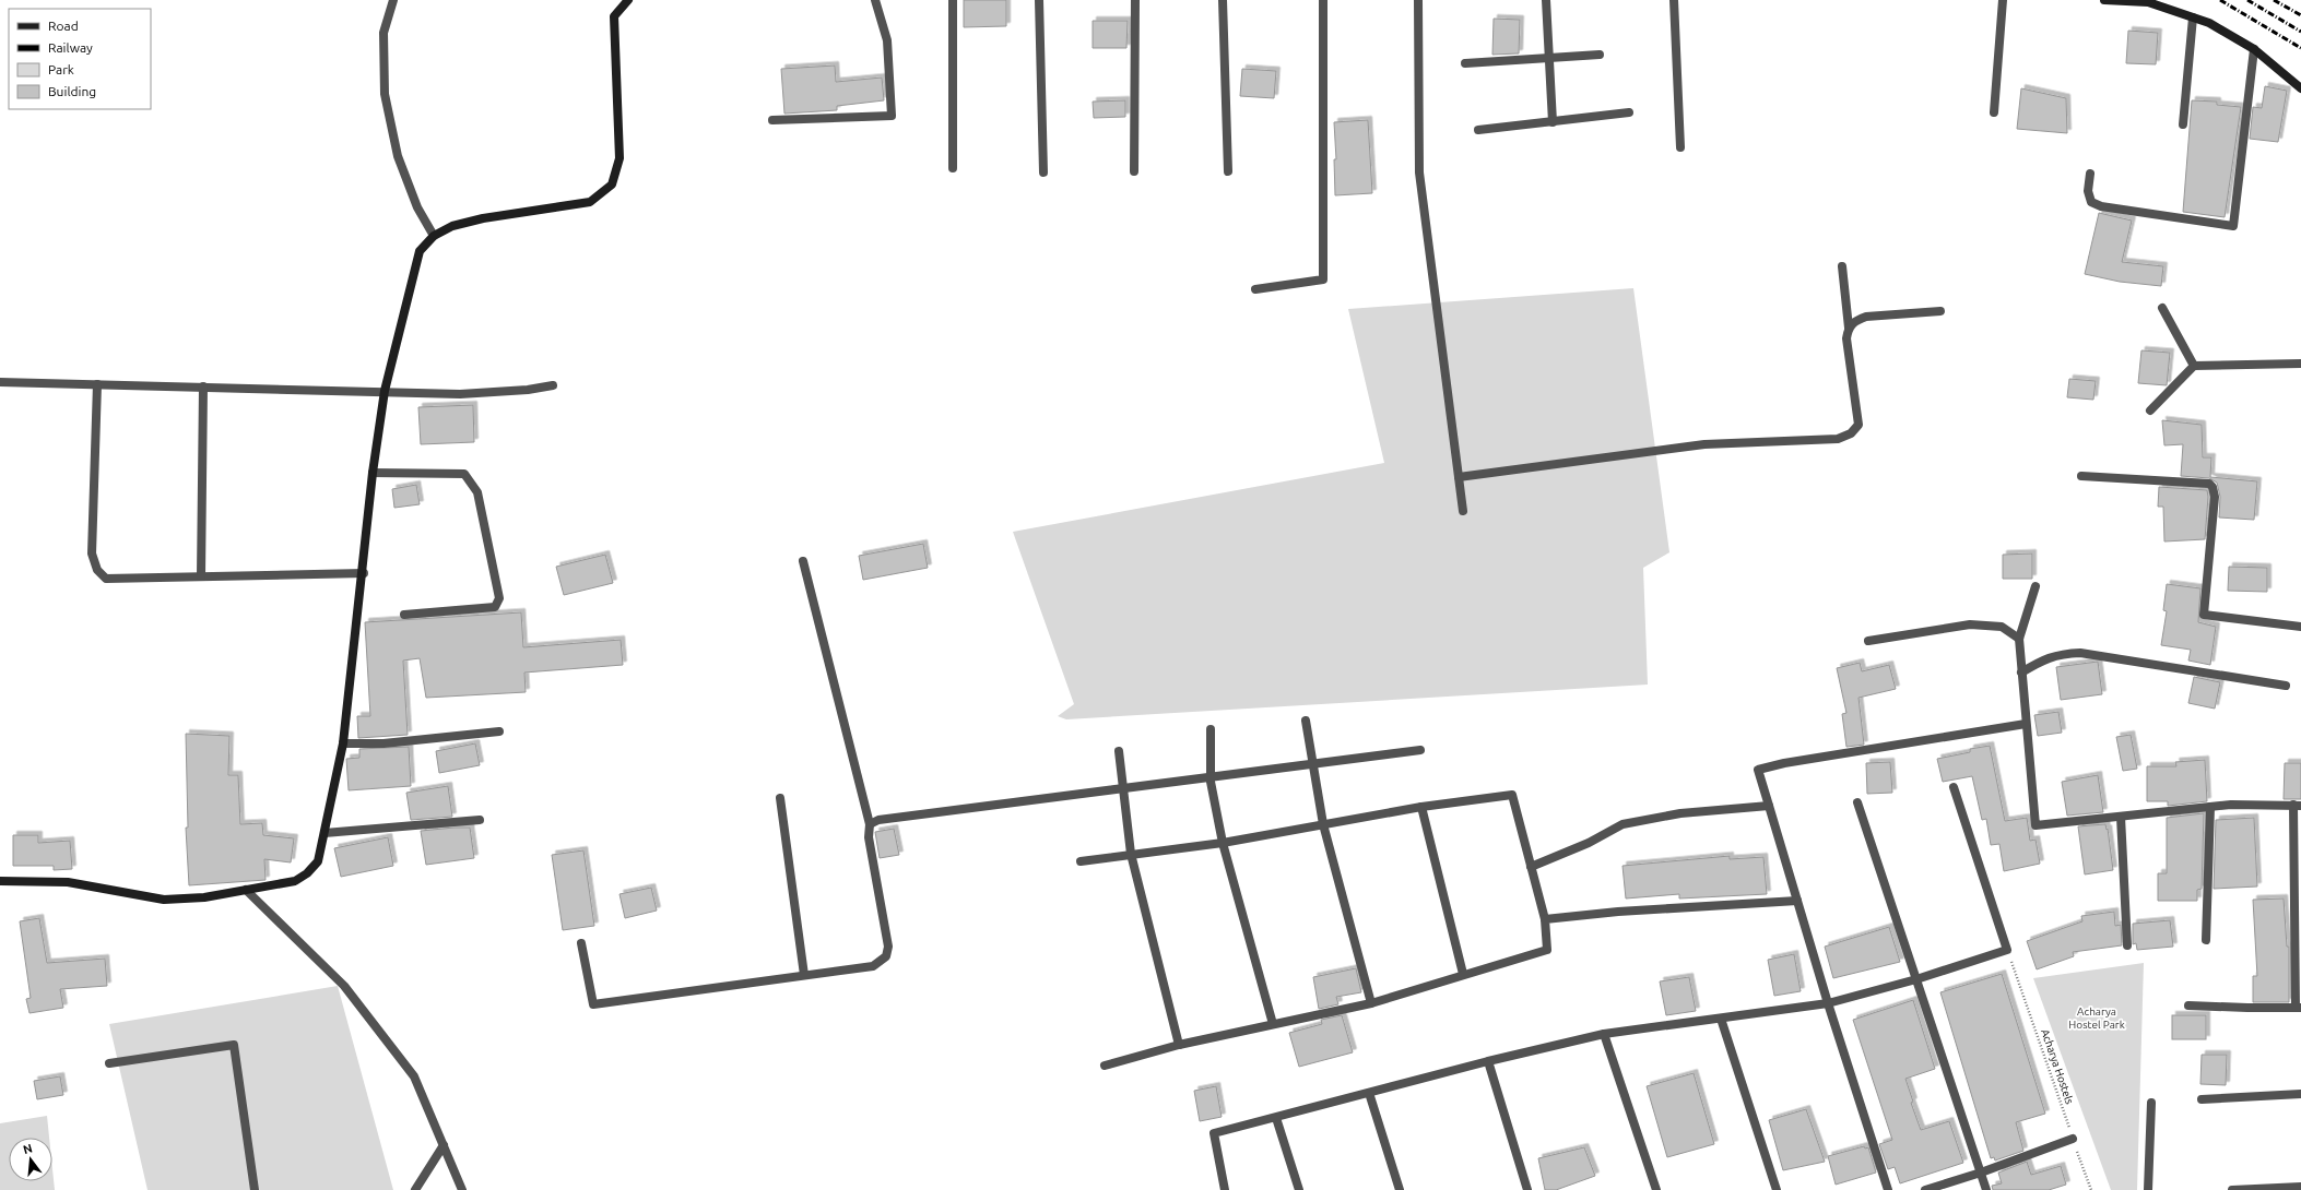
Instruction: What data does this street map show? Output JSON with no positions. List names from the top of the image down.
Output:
{
  "streets": {
    "path": ["Acharya Hostels"]
  },
  "parks": ["Acharya Hostel Park"],
  "legend": [
    "Road",
    "Railway",
    "Park",
    "Building"
  ],
  "north": "top"
}
